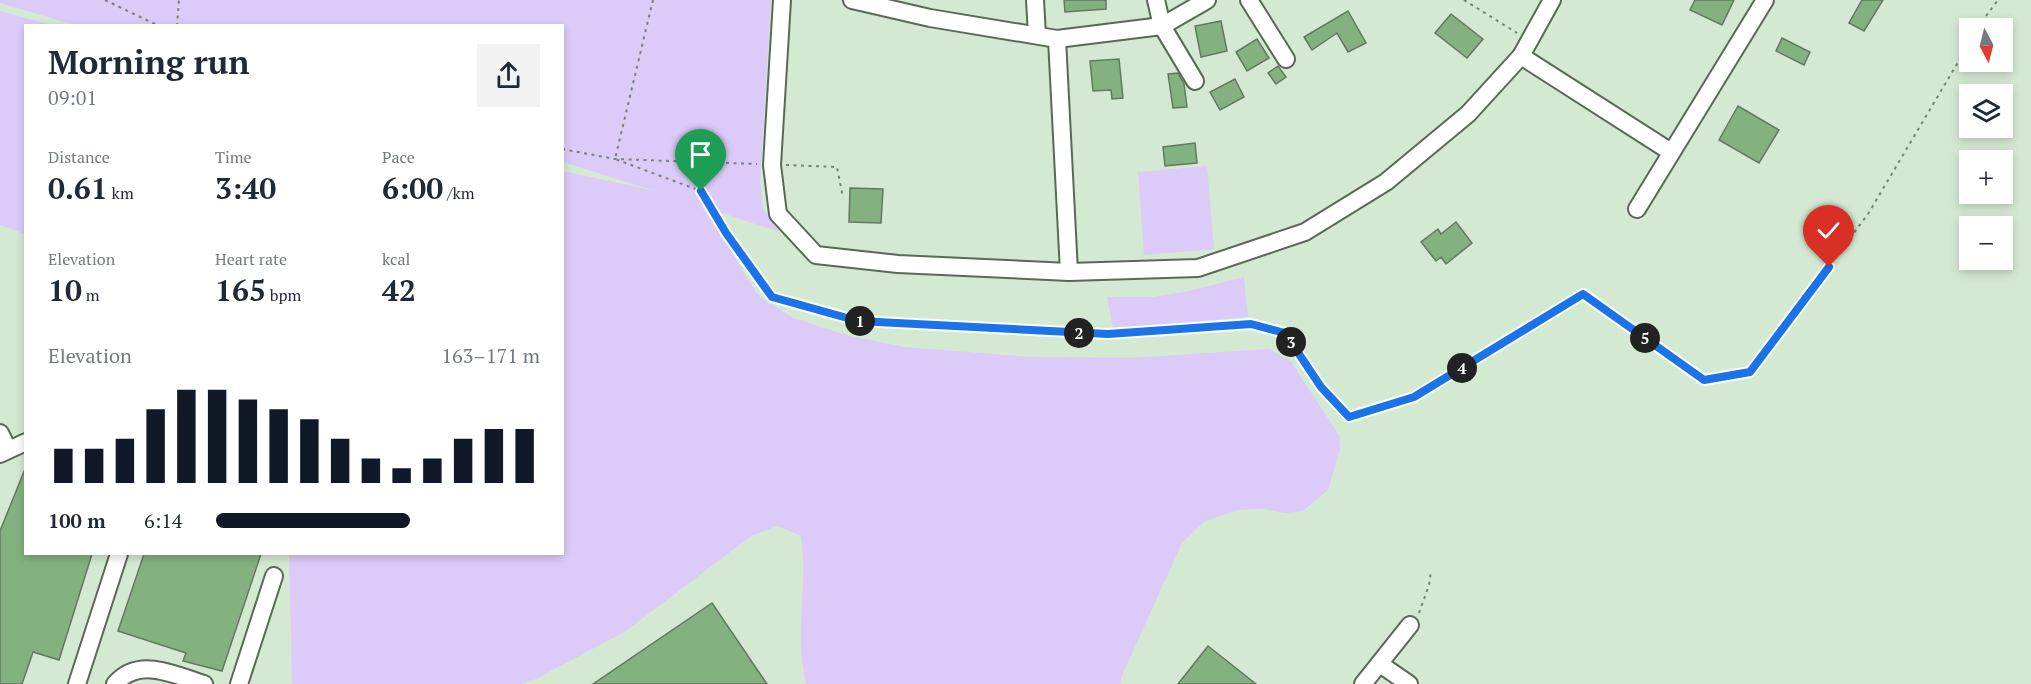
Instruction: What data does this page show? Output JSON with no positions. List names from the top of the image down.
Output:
{
  "north": "bottom",
  "page": {
    "map_buttons": ["+", "−"],
    "heading": ["Morning run", "09:01"],
    "stats": [
      ["Distance", "0.61 km"],
      ["Time", "3:40"],
      ["Pace", "6:00 /km"],
      ["Elevation", "10 m"],
      ["Heart rate", "165 bpm"],
      ["kcal", "42"]
    ],
    "pins": [
      "1",
      "2",
      "5",
      "3",
      "4"
    ],
    "chart": ["Elevation", "163–171 m"],
    "list": [
      {
        "name": "100 m",
        "note": "6:14"
      }
    ]
  }
}
